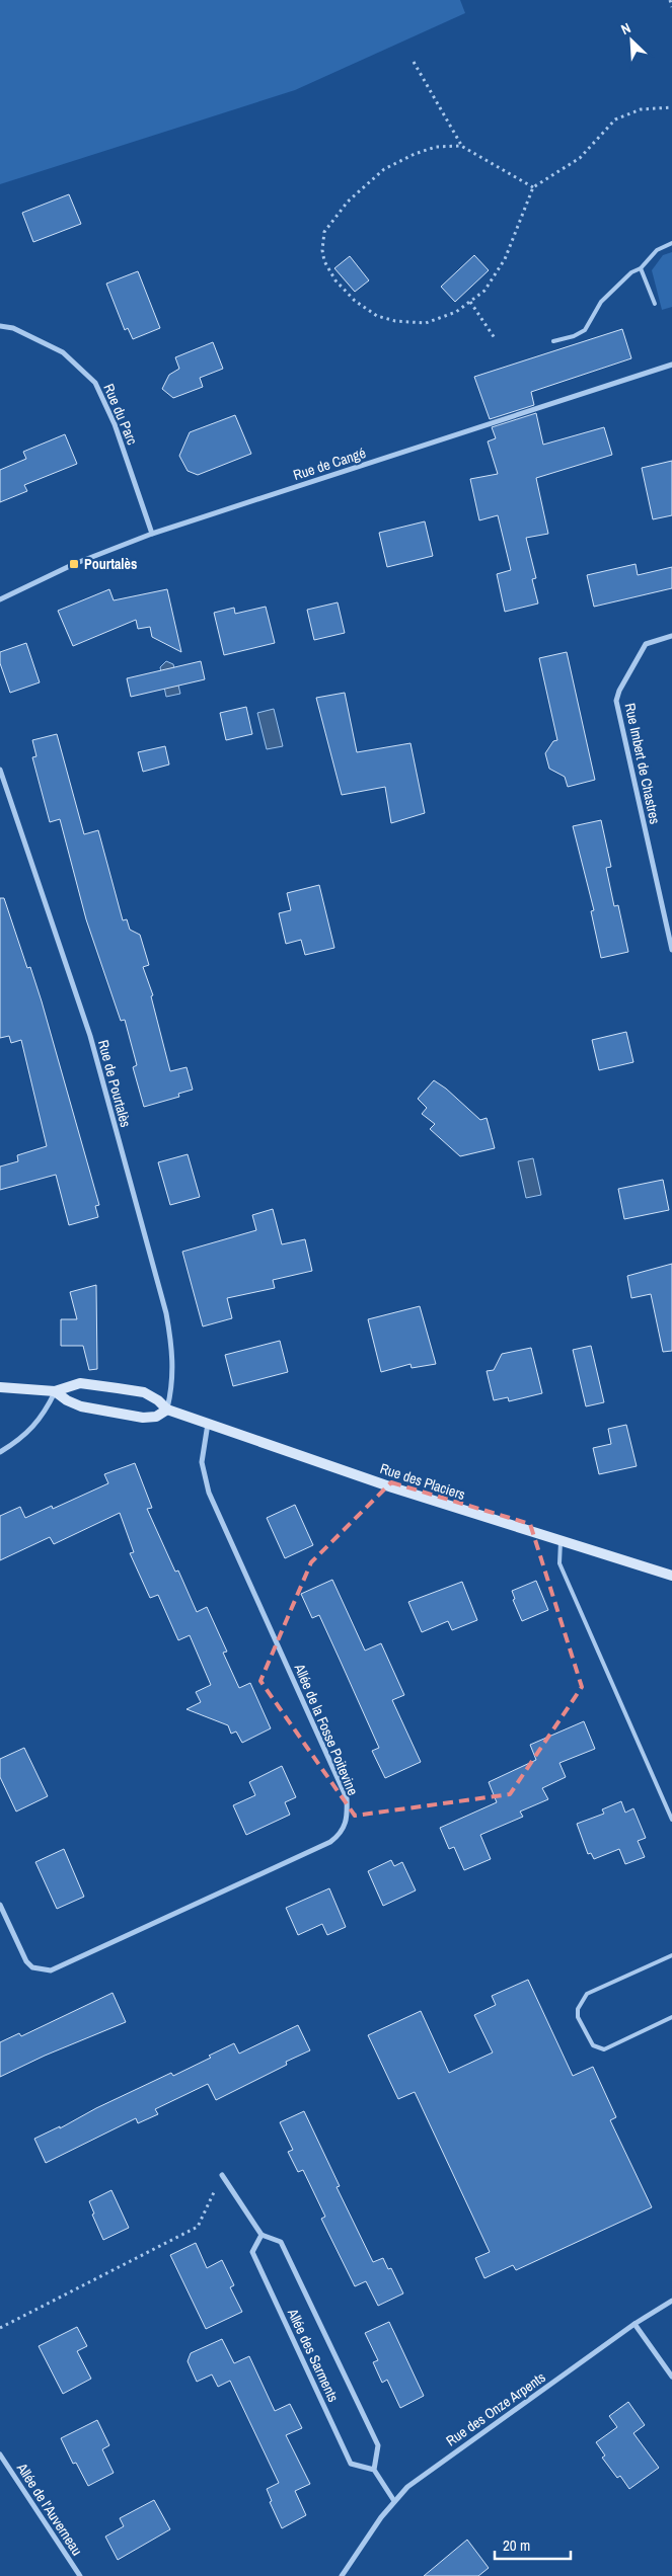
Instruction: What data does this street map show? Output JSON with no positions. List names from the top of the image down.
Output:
{
  "streets": {
    "street": [
      "Rue du Parc",
      "Rue de Cangé",
      "Rue Imbert de Chastres",
      "Rue de Pourtalès",
      "Rue des Placiers",
      "Allée de la Fosse Poitevine",
      "Allée des Sarments",
      "Rue des Onze Arpents",
      "Allée de l'Auverneau"
    ]
  },
  "crossings": [
    ["Rue du Parc", "Rue de Cangé"],
    ["Rue de Pourtalès", "Rue des Placiers"],
    ["Rue des Placiers", "Allée de la Fosse Poitevine"]
  ],
  "places": {
    "transit": ["Pourtalès"]
  },
  "scale_bar": "20 m",
  "north": "top left"
}
